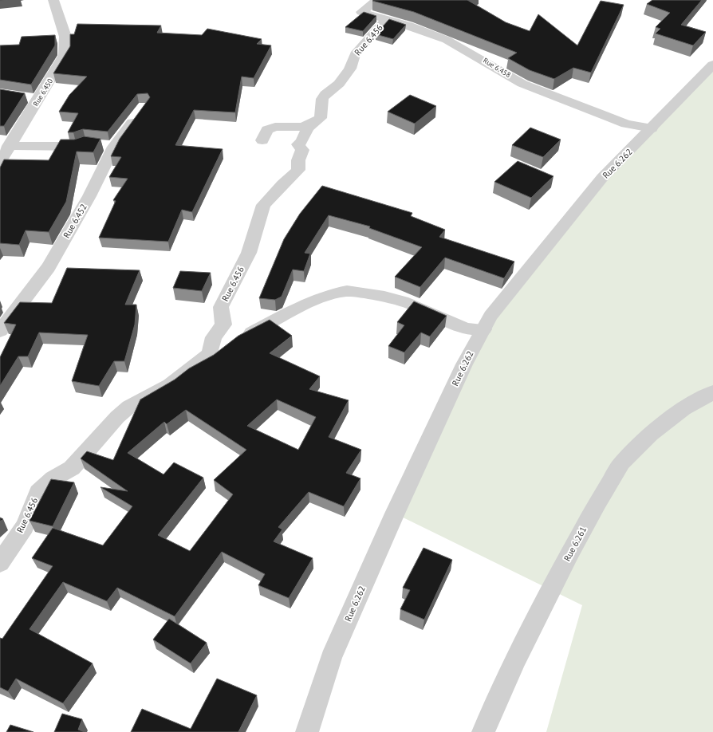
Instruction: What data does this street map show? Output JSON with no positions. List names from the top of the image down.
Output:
{
  "streets": {
    "street": [
      "Rue 6.456",
      "Rue 6.458",
      "Rue 6.450",
      "Rue 6.262",
      "Rue 6.452",
      "Rue 6.261"
    ]
  },
  "crossings": [
    ["Rue 6.456", "Rue 6.458"],
    ["Rue 6.458", "Rue 6.262"]
  ]
}
